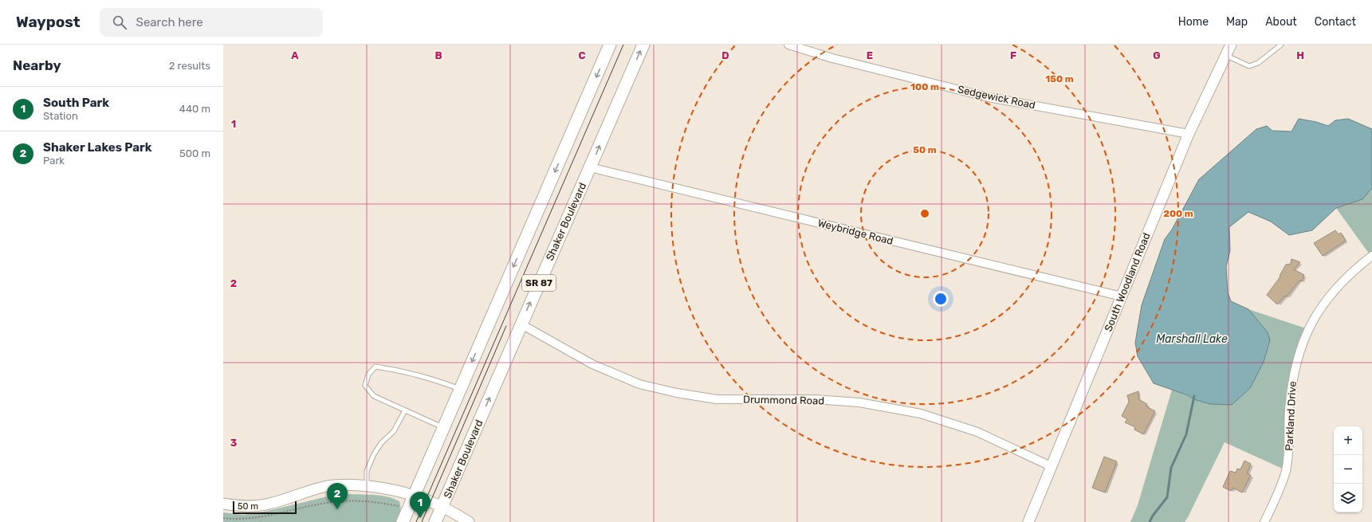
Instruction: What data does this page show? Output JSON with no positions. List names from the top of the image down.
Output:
{
  "streets": {
    "main road": ["Shaker Boulevard", "SR 87"],
    "street": [
      "Sedgewick Road",
      "Weybridge Road",
      "South Woodland Road",
      "Drummond Road",
      "Parkland Drive"
    ]
  },
  "crossings": [
    ["Sedgewick Road", "South Woodland Road"],
    ["Shaker Boulevard", "Weybridge Road"],
    ["Shaker Boulevard", "Drummond Road"],
    ["Weybridge Road", "South Woodland Road"],
    ["South Woodland Road", "Drummond Road"]
  ],
  "water": ["Marshall Lake"],
  "scale_bar": "50 m",
  "page": {
    "header": "Waypost",
    "search": "Search here",
    "nav": [
      "Home",
      "Map",
      "About",
      "Contact"
    ],
    "heading": ["Nearby", "2 results"],
    "list": [
      {
        "mark": "1",
        "name": "South Park",
        "note": "Station",
        "value": "440 m"
      },
      {
        "mark": "2",
        "name": "Shaker Lakes Park",
        "note": "Park",
        "value": "500 m"
      }
    ],
    "map_buttons": ["+", "−"],
    "pins": ["2", "1"],
    "scale": "50 m"
  },
  "grid": {
    "columns": [
      "A",
      "B",
      "C",
      "D",
      "E",
      "F",
      "G",
      "H"
    ],
    "rows": ["1", "2", "3"]
  },
  "rings": [
    "150 m",
    "100 m",
    "50 m",
    "200 m"
  ]
}
